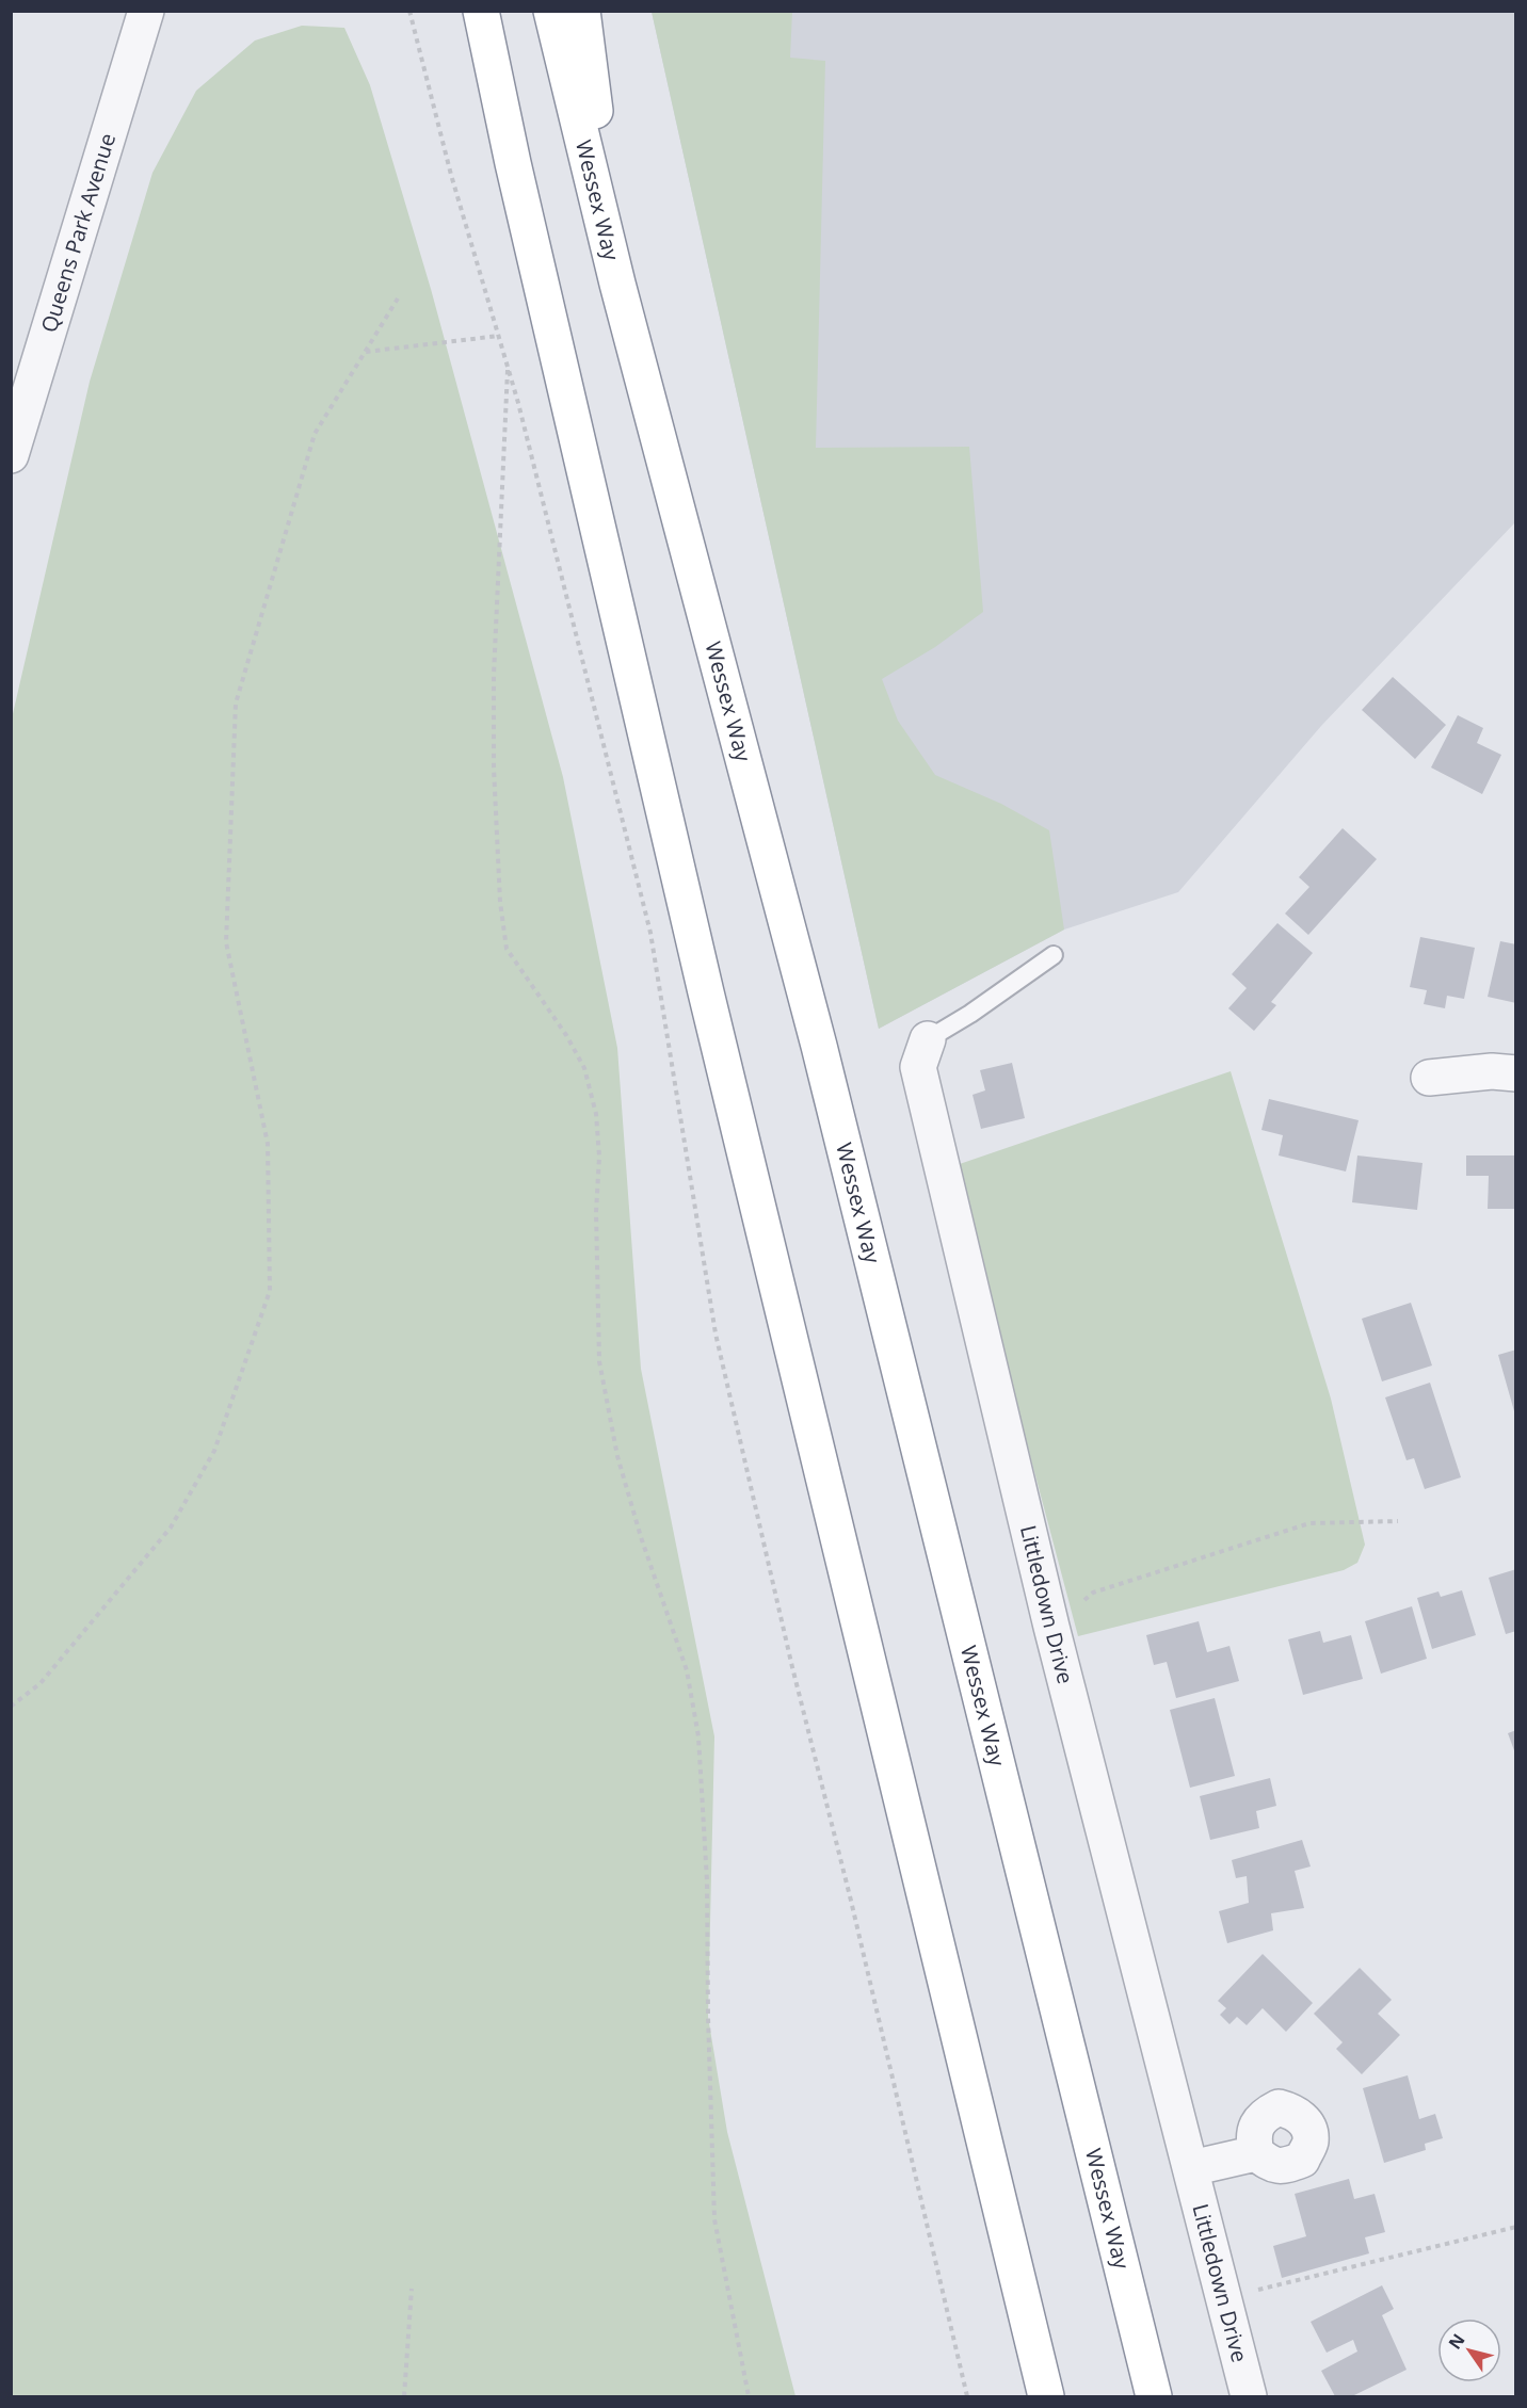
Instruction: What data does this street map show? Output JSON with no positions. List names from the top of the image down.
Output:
{
  "streets": {
    "highway": ["Wessex Way"],
    "street": ["Queens Park Avenue", "Littledown Drive"]
  },
  "north": "top left"
}
